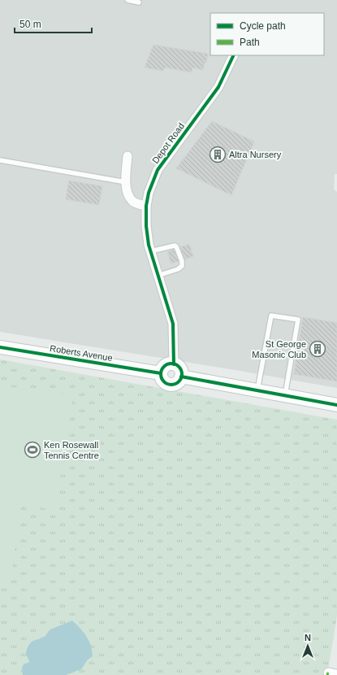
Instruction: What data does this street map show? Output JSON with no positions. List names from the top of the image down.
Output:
{
  "streets": {
    "street": ["Depot Road", "Roberts Avenue"]
  },
  "crossings": [
    ["Depot Road", "Roberts Avenue"]
  ],
  "places": {
    "building": ["Altra Nursery", "St George Masonic Club"],
    "sports": ["Ken Rosewall Tennis Centre"]
  },
  "legend": ["Cycle path", "Path"],
  "scale_bar": "50 m",
  "north": "top"
}
